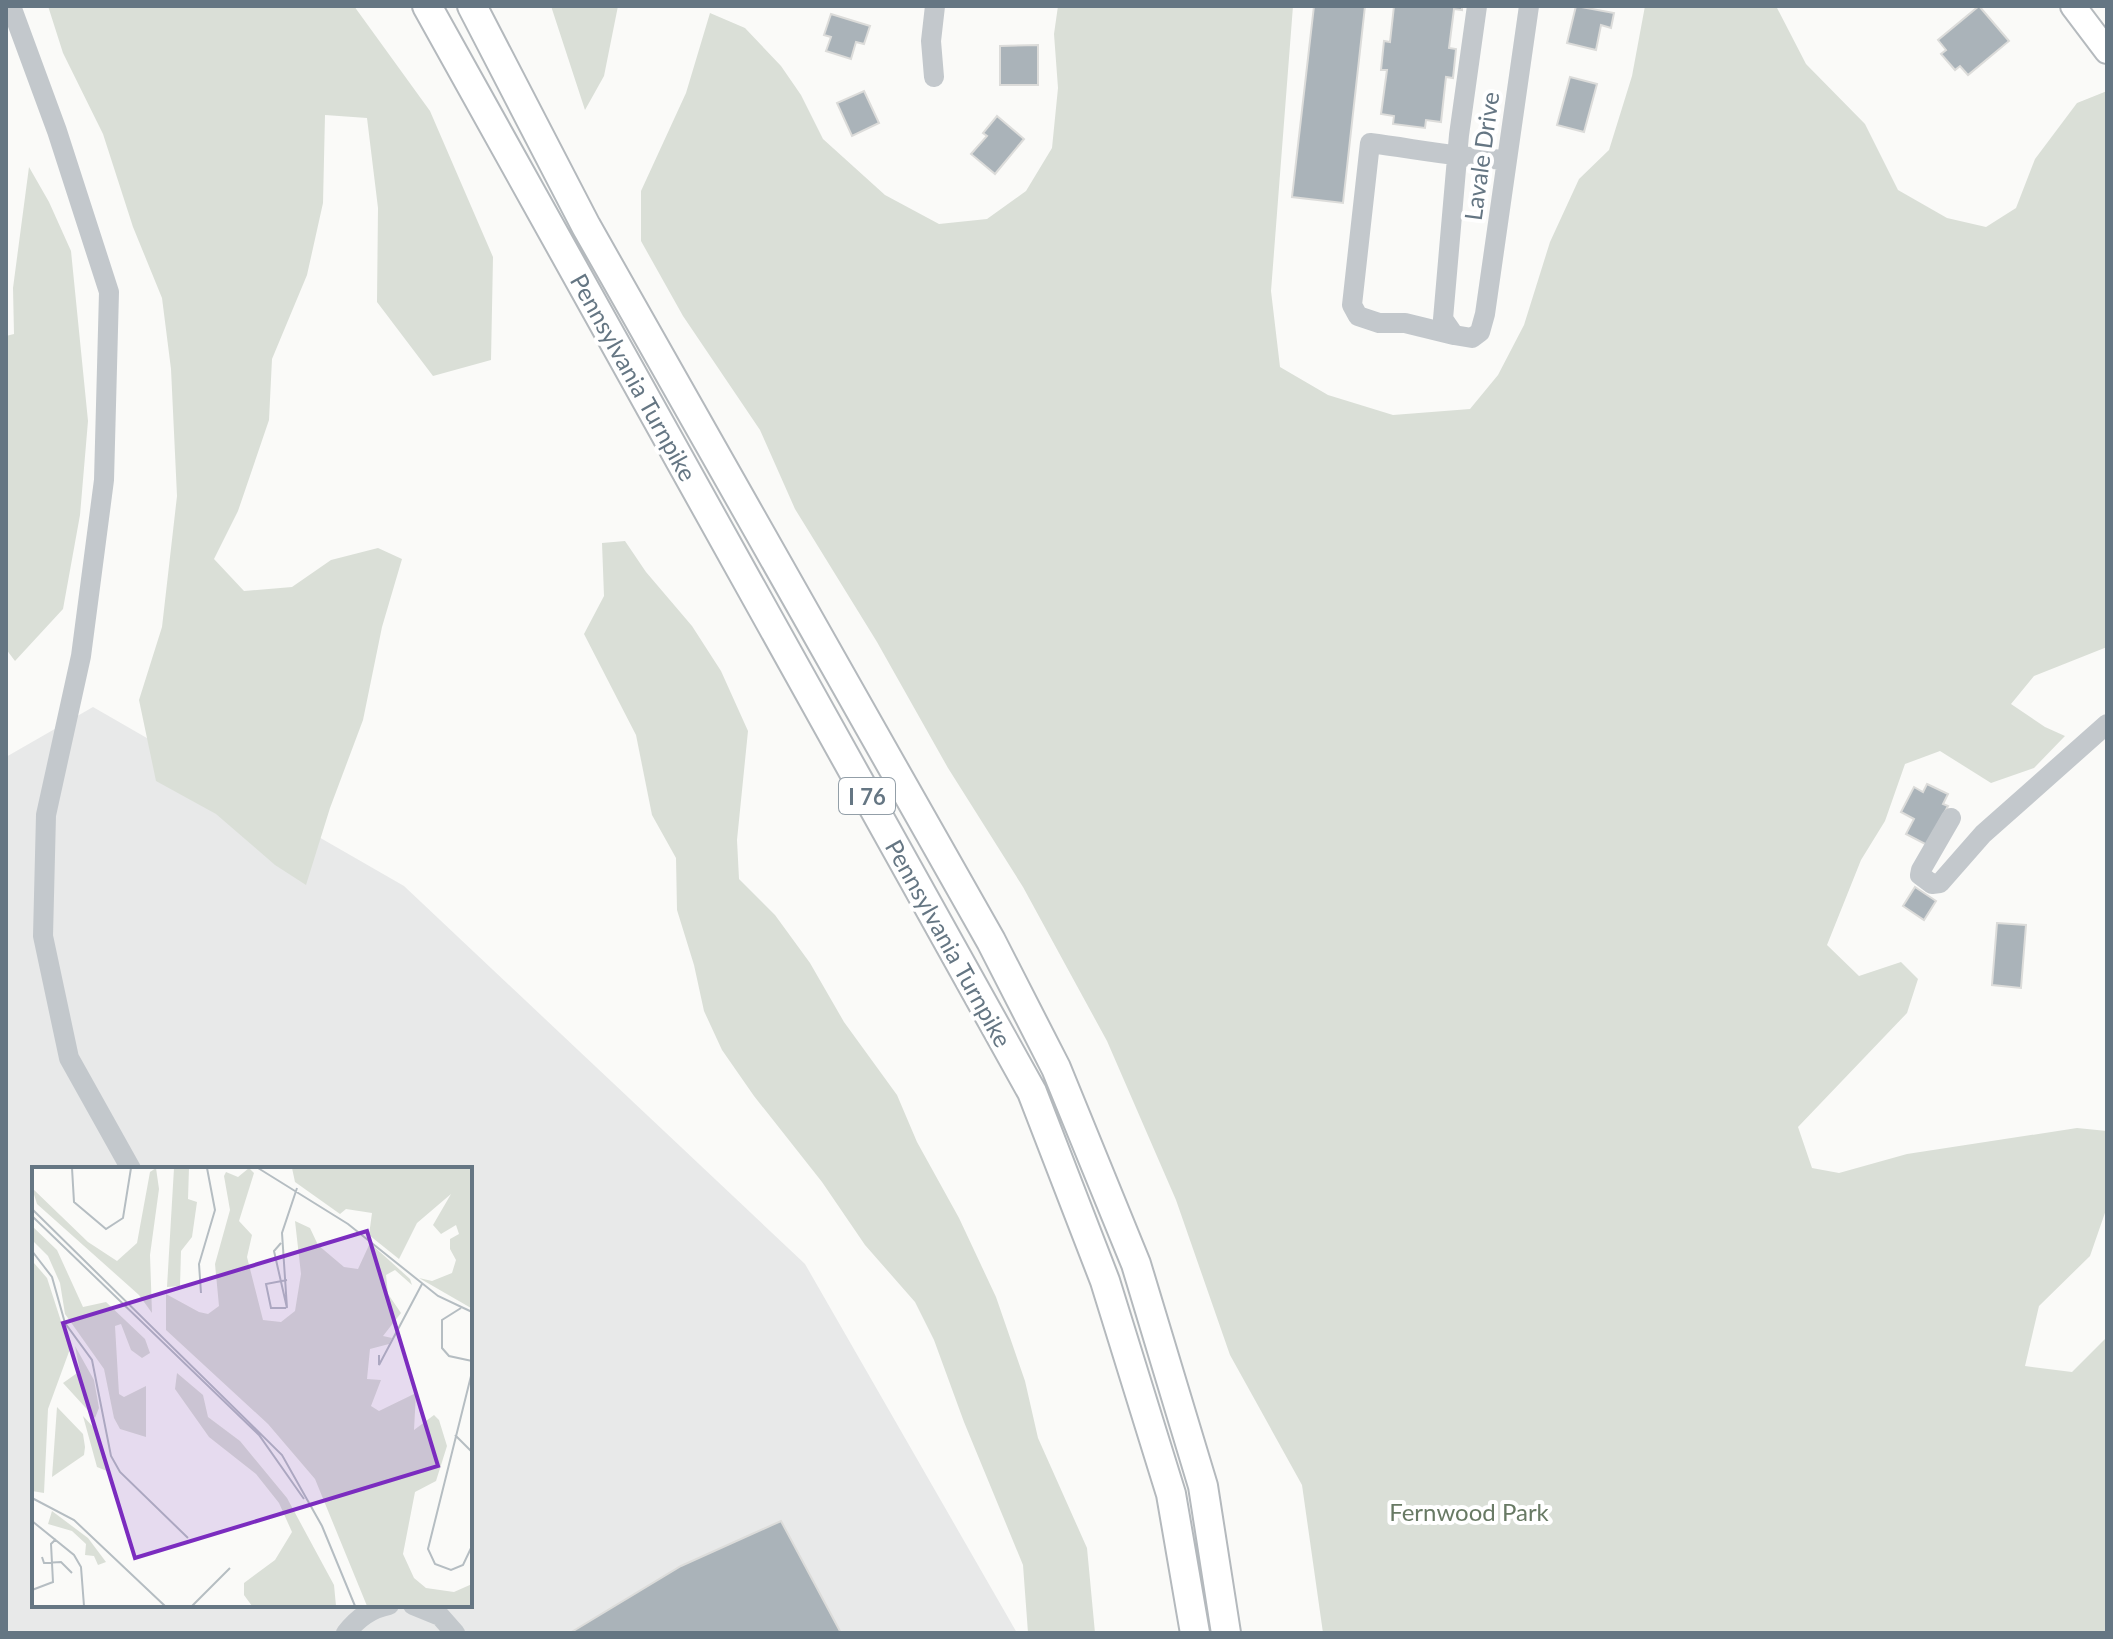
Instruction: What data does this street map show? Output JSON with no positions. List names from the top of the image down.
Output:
{
  "streets": {
    "highway": ["Pennsylvania Turnpike", "I 76"],
    "street": ["Lavale Drive"]
  },
  "parks": ["Fernwood Park"]
}
